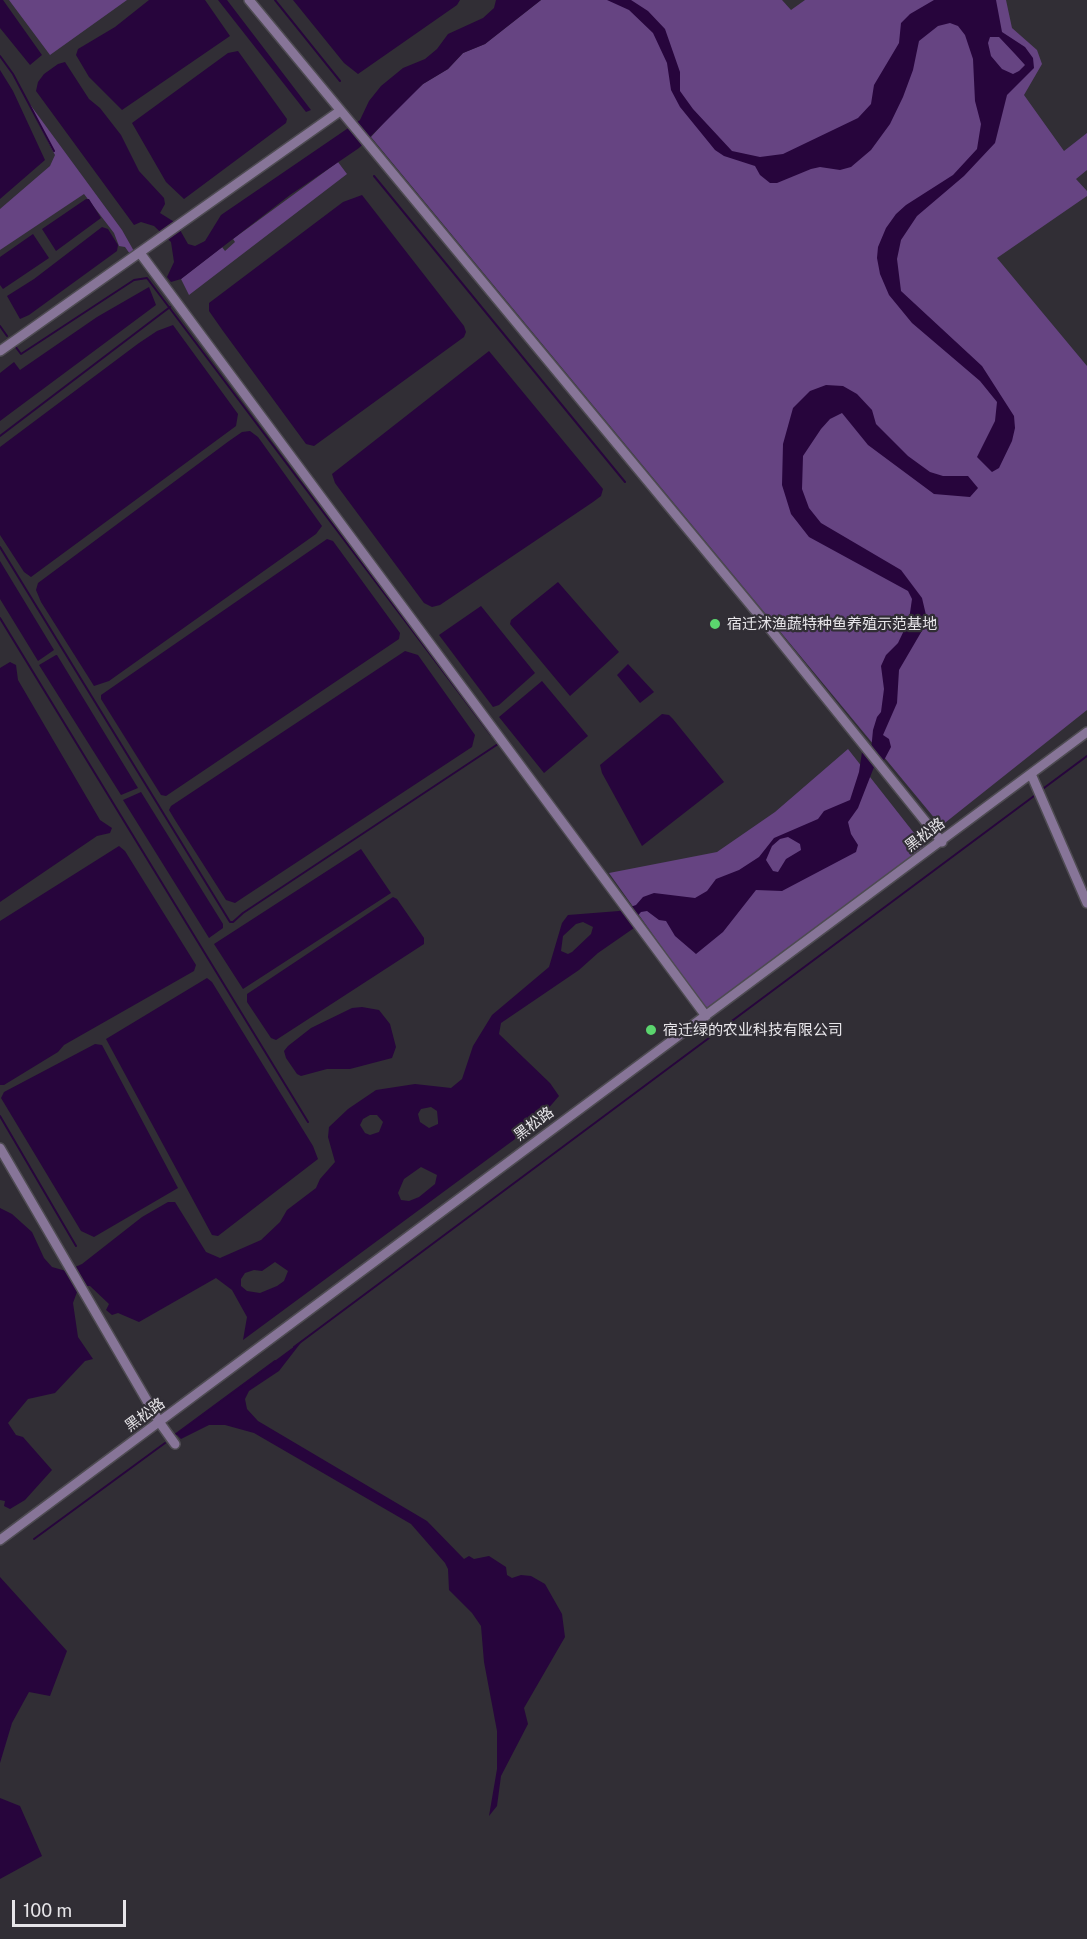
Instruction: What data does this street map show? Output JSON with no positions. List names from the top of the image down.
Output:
{
  "streets": {
    "street": ["黑松路"]
  },
  "places": ["宿迁沭渔蔬特种鱼养殖示范基地", "宿迁绿的农业科技有限公司"],
  "scale_bar": "100 m"
}
